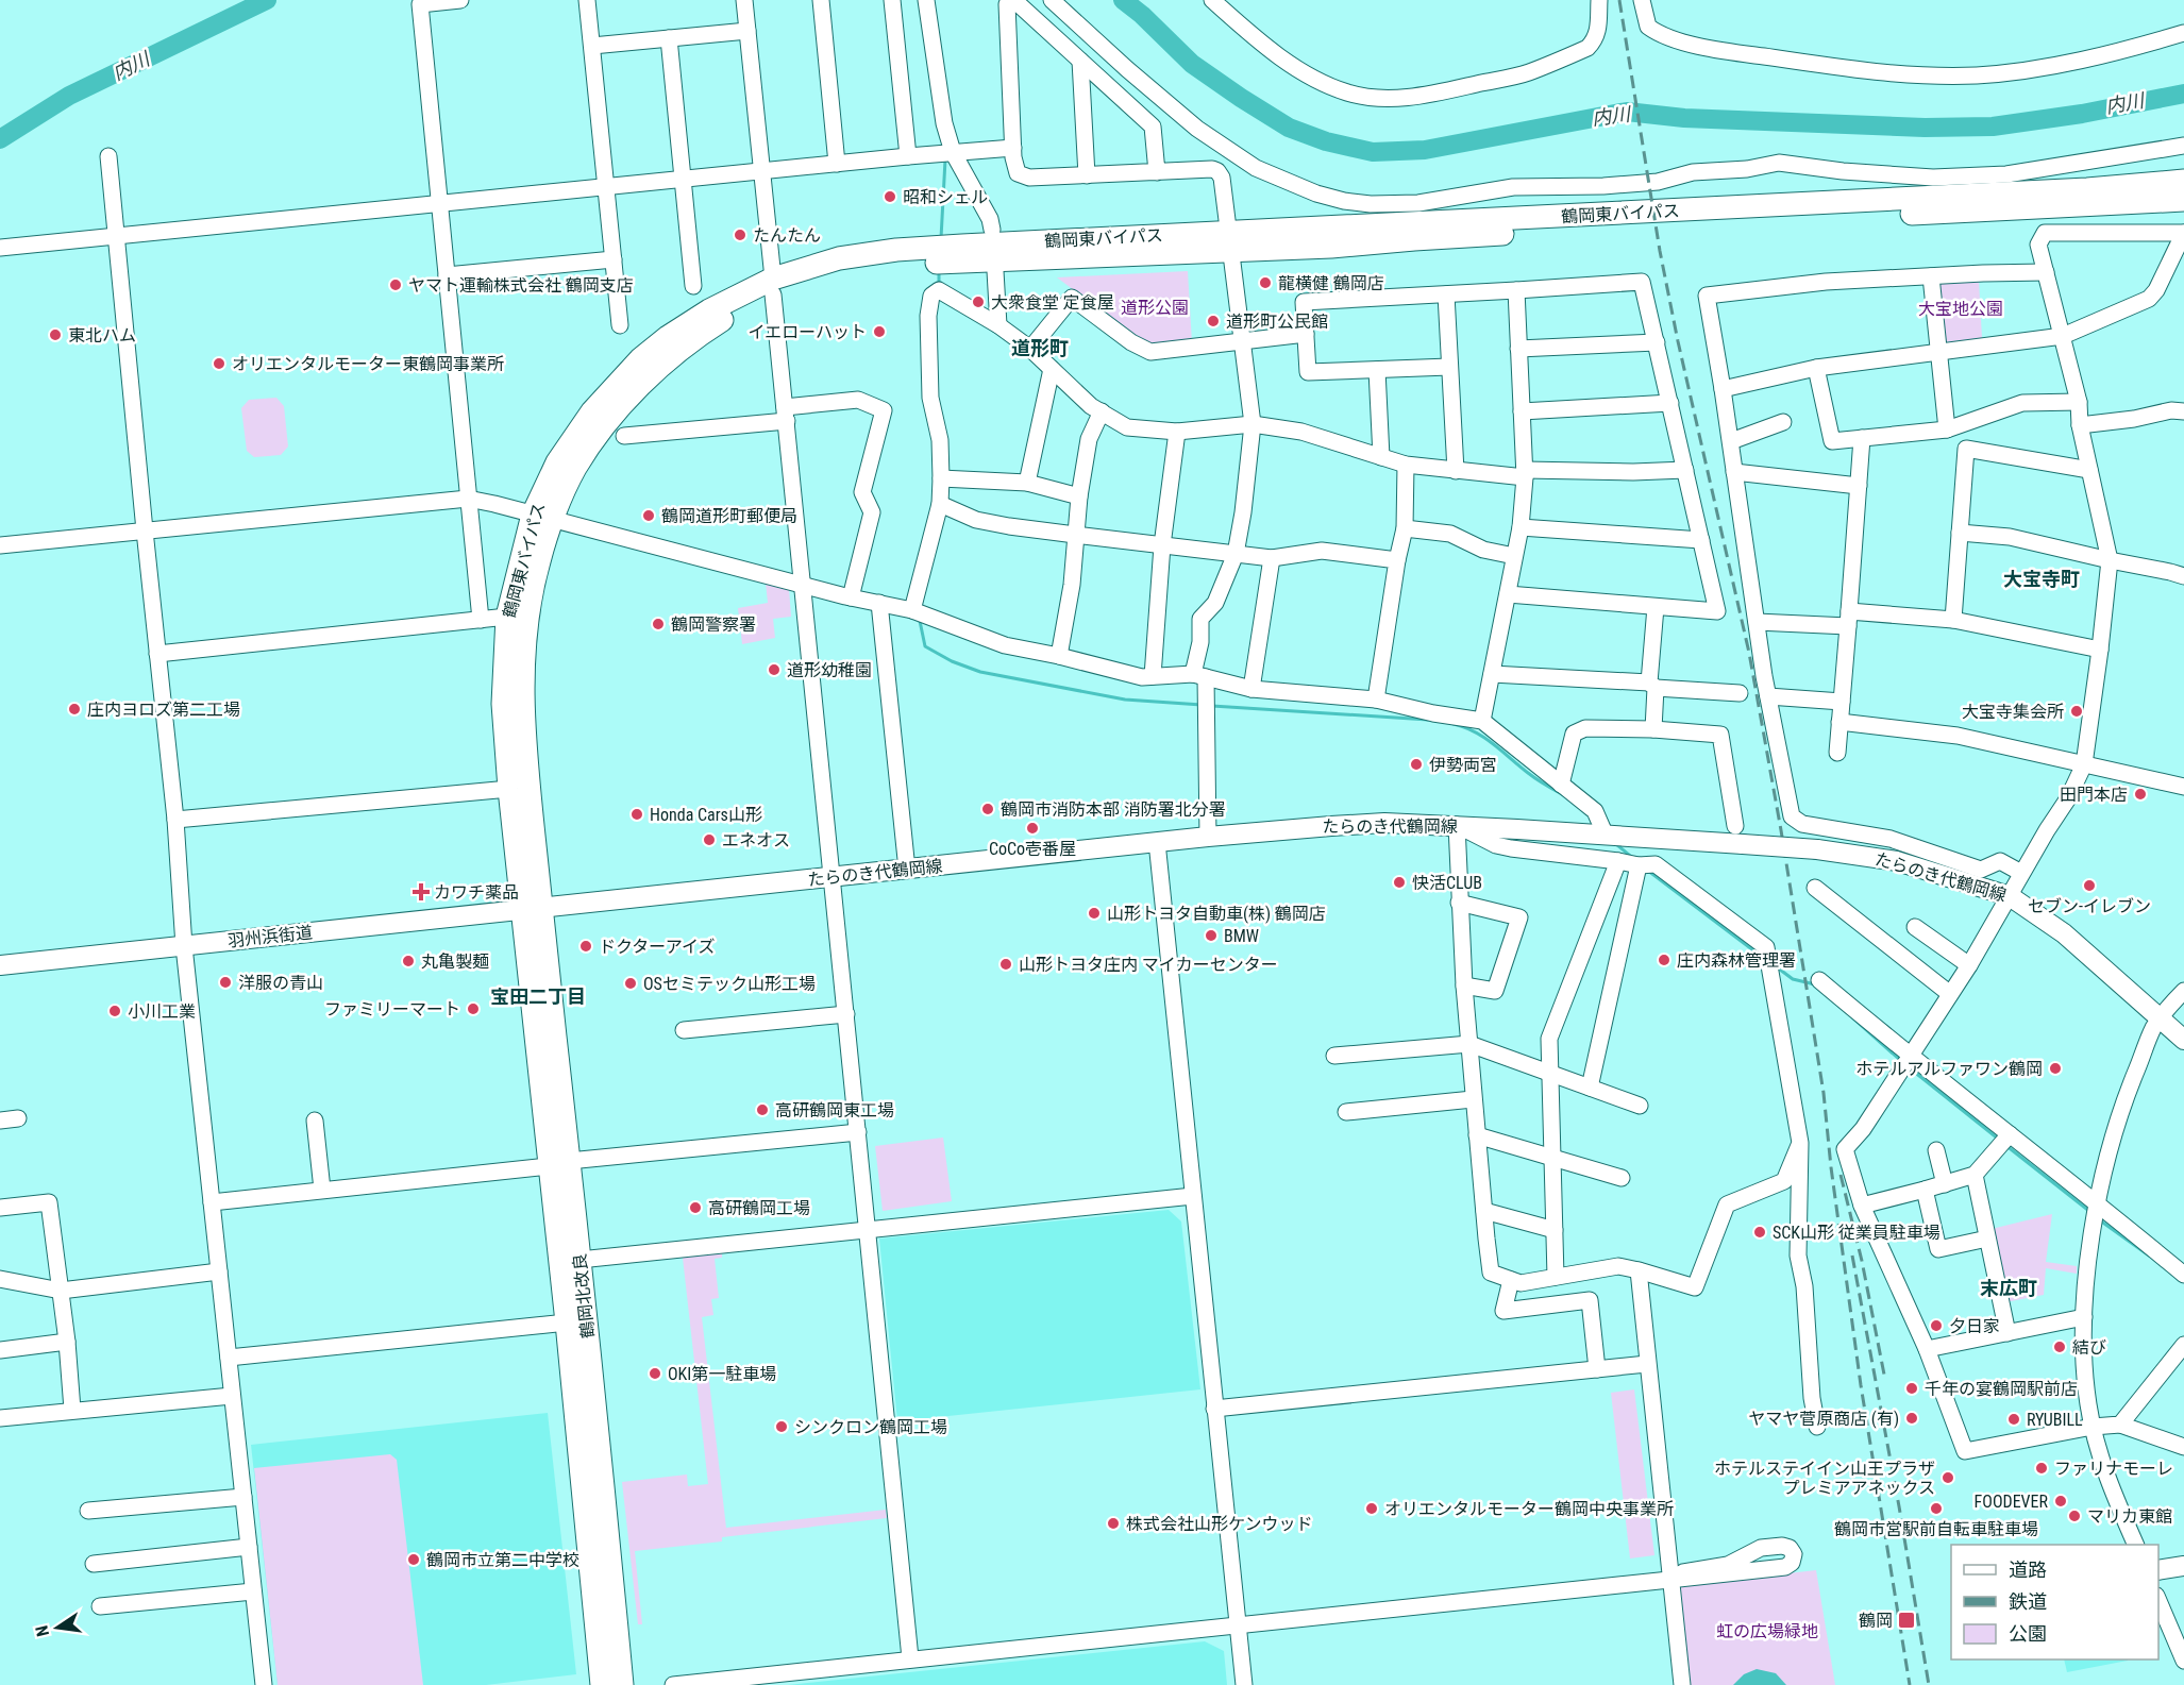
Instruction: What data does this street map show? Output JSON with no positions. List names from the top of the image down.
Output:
{
  "streets": {
    "highway": ["鶴岡東バイパス", "鶴岡北改良"],
    "main road": ["たらのき代鶴岡線", "羽州浜街道"]
  },
  "crossings": [
    ["鶴岡東バイパス", "たらのき代鶴岡線"],
    ["鶴岡東バイパス", "羽州浜街道"],
    ["鶴岡東バイパス", "鶴岡北改良"],
    ["たらのき代鶴岡線", "羽州浜街道"],
    ["たらのき代鶴岡線", "鶴岡北改良"],
    ["羽州浜街道", "鶴岡北改良"]
  ],
  "districts": [
    "道形町",
    "大宝寺町",
    "宝田二丁目",
    "末広町"
  ],
  "water": ["内川"],
  "parks": ["道形公園", "大宝地公園", "虹の広場緑地"],
  "places": {
    "other": [
      "昭和シェル",
      "たんたん",
      "龍横健 鶴岡店",
      "ヤマト運輸株式会社 鶴岡支店",
      "大衆食堂 定食屋",
      "道形町公民館",
      "イエローハット",
      "東北ハム",
      "オリエンタルモーター東鶴岡事業所",
      "鶴岡道形町郵便局",
      "鶴岡警察署",
      "道形幼稚園",
      "庄内ヨロズ第二工場",
      "大宝寺集会所",
      "伊勢両宮",
      "田門本店",
      "鶴岡市消防本部 消防署北分署",
      "Honda Cars山形",
      "CoCo壱番屋",
      "エネオス",
      "快活CLUB",
      "セブン-イレブン",
      "山形トヨタ自動車(株) 鶴岡店",
      "BMW",
      "ドクターアイズ",
      "庄内森林管理署",
      "丸亀製麺",
      "山形トヨタ庄内 マイカーセンター",
      "洋服の青山",
      "OSセミテック山形工場",
      "ファミリーマート",
      "小川工業",
      "ホテルアルファワン鶴岡",
      "高研鶴岡東工場",
      "高研鶴岡工場",
      "SCK山形 従業員駐車場",
      "夕日家",
      "結び",
      "OKI第一駐車場",
      "千年の宴鶴岡駅前店",
      "ヤマヤ菅原商店 (有)",
      "RYUBILL",
      "シンクロン鶴岡工場",
      "ファリナモーレ",
      "ホテルステイイン山王プラザ プレミアアネックス",
      "FOODEVER",
      "オリエンタルモーター鶴岡中央事業所",
      "鶴岡市営駅前自転車駐車場",
      "マリカ東館",
      "株式会社山形ケンウッド",
      "鶴岡市立第二中学校"
    ],
    "health": ["カワチ薬品"],
    "transit": ["鶴岡"]
  },
  "legend": ["道路", "鉄道", "公園"],
  "north": "left"
}
